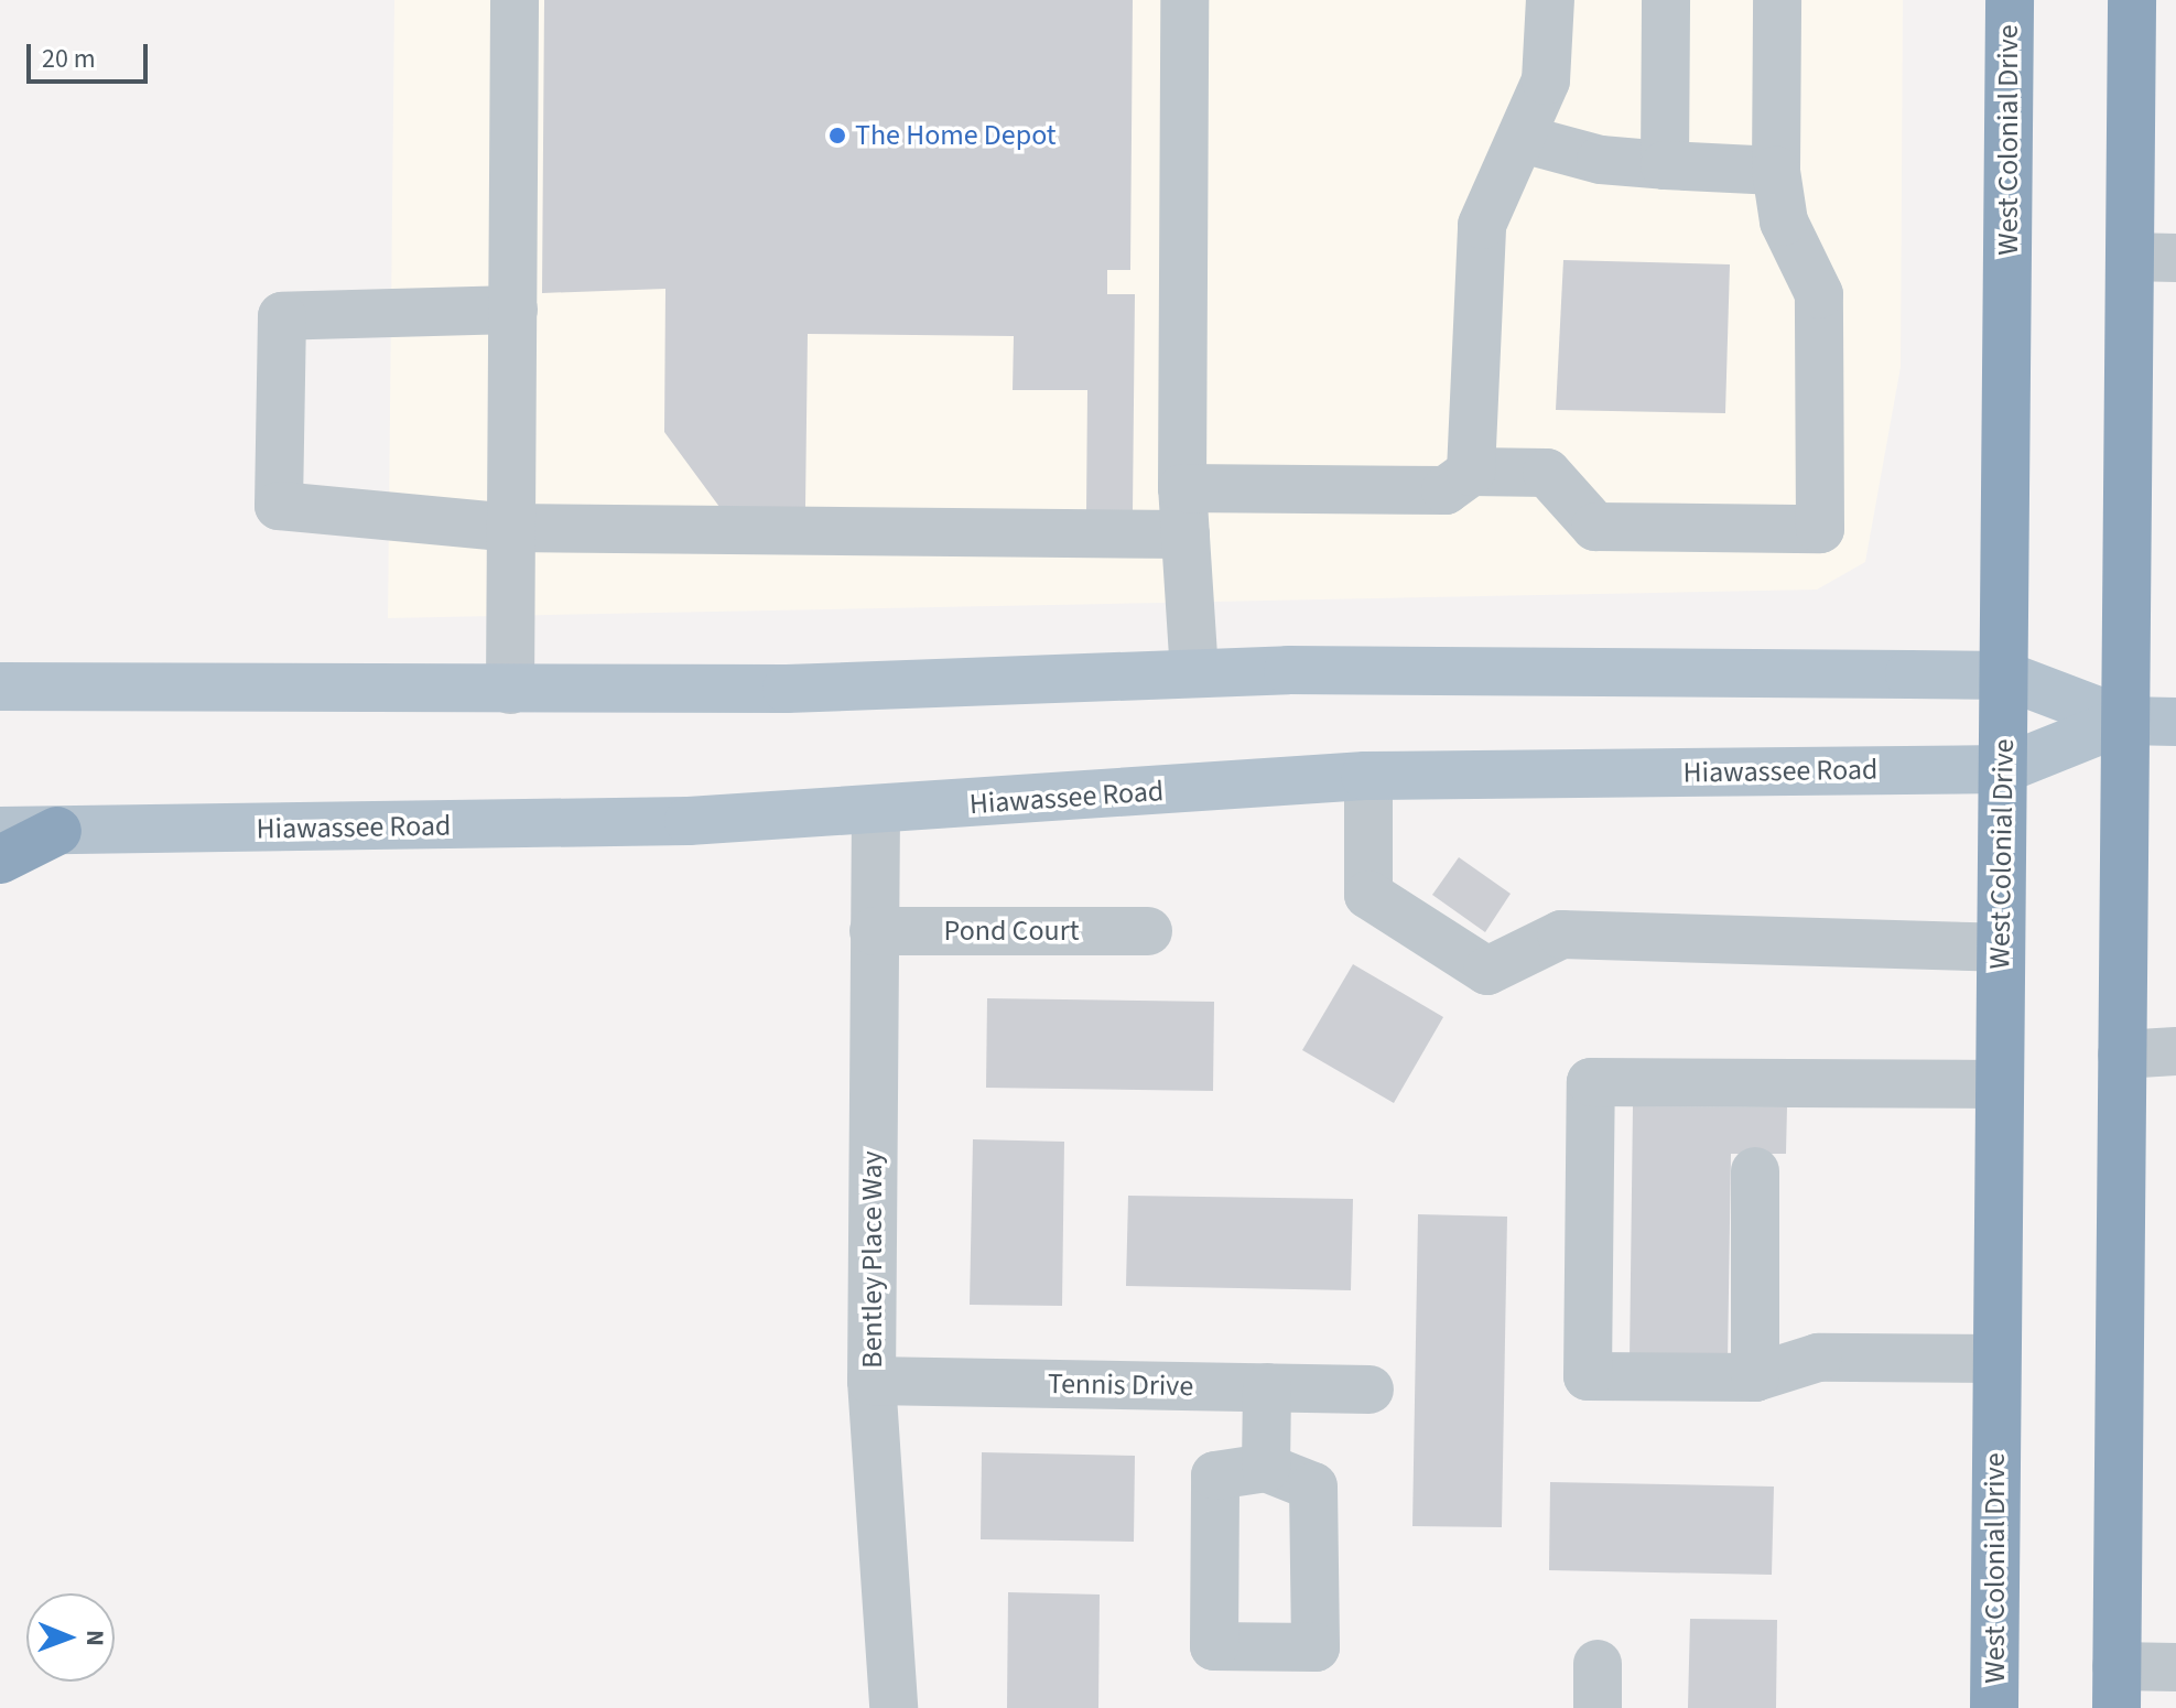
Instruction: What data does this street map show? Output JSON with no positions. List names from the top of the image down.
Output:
{
  "streets": {
    "highway": ["West Colonial Drive"],
    "main road": ["Hiawassee Road"],
    "street": ["Pond Court", "Bentley Place Way", "Tennis Drive"]
  },
  "crossings": [
    ["West Colonial Drive", "Hiawassee Road"],
    ["Hiawassee Road", "Bentley Place Way"],
    ["Pond Court", "Bentley Place Way"],
    ["Bentley Place Way", "Tennis Drive"]
  ],
  "places": ["The Home Depot"],
  "scale_bar": "20 m",
  "north": "right"
}
